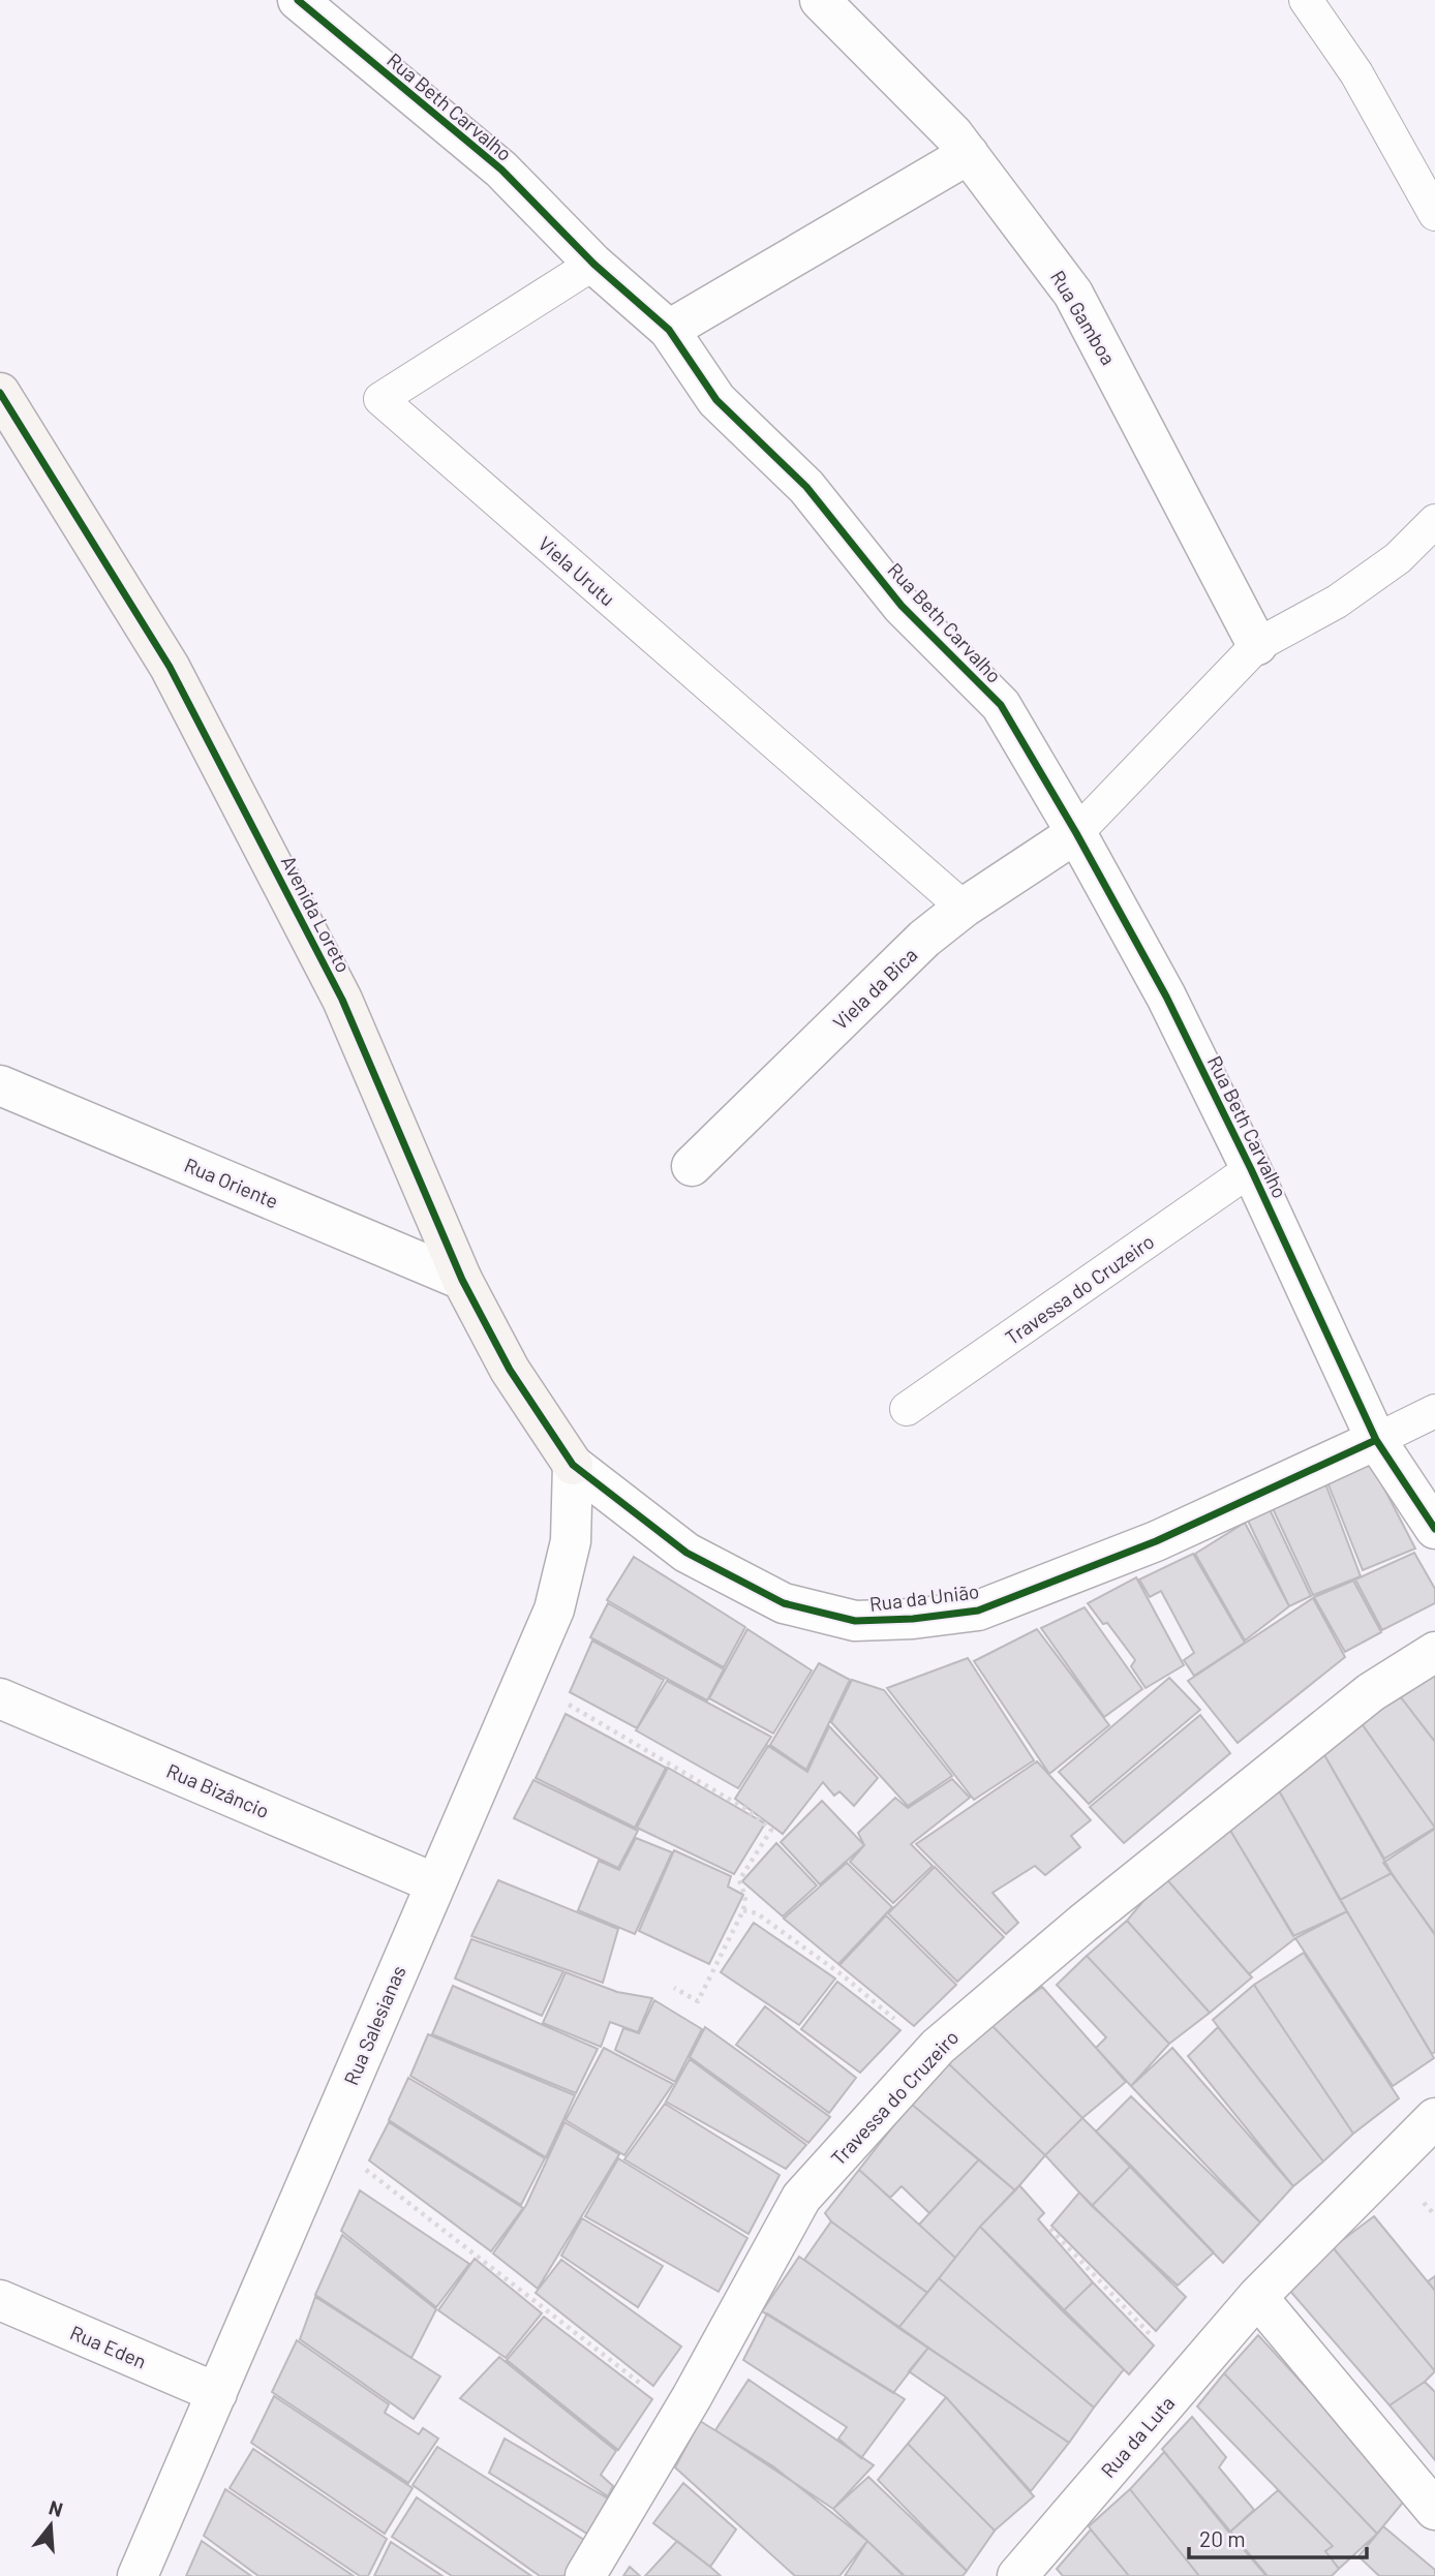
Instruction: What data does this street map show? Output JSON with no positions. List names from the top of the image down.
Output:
{
  "streets": {
    "street": [
      "Rua Beth Carvalho",
      "Rua Gamboa",
      "Avenida Loreto",
      "Viela da Bica",
      "Rua Oriente",
      "Travessa do Cruzeiro",
      "Rua da União",
      "Rua Bizâncio",
      "Rua Salesianas",
      "Rua Eden",
      "Rua da Luta"
    ],
    "lane": ["Viela Urutu"]
  },
  "crossings": [
    ["Rua Beth Carvalho", "Viela Urutu"],
    ["Rua Beth Carvalho", "Viela da Bica"],
    ["Rua Beth Carvalho", "Travessa do Cruzeiro"],
    ["Rua Beth Carvalho", "Rua da União"],
    ["Viela Urutu", "Viela da Bica"],
    ["Avenida Loreto", "Rua Oriente"],
    ["Avenida Loreto", "Rua da União"],
    ["Avenida Loreto", "Rua Salesianas"],
    ["Rua da União", "Rua Salesianas"],
    ["Rua Bizâncio", "Rua Salesianas"],
    ["Rua Salesianas", "Rua Eden"]
  ],
  "scale_bar": "20 m",
  "north": "top"
}
